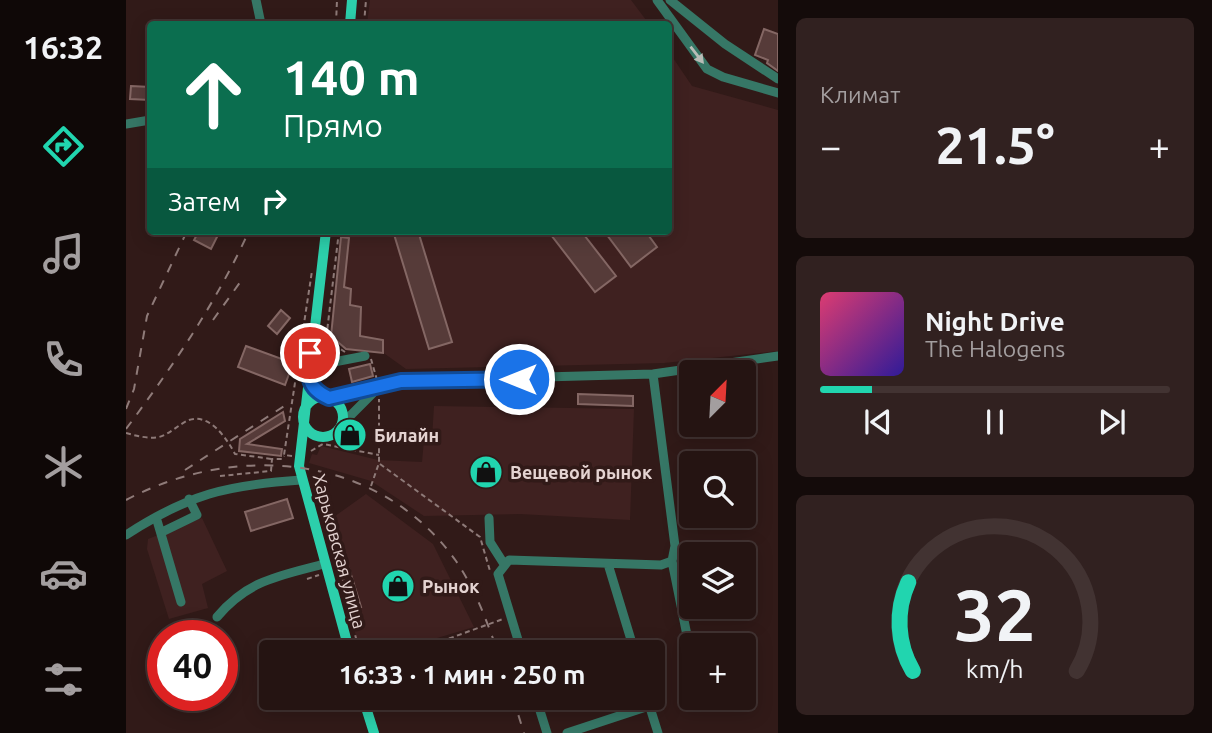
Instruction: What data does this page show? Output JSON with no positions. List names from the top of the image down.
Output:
{
  "streets": {
    "main road": ["Харьковская улица"]
  },
  "places": {
    "shop": ["Билайн", "Вещевой рынок", "Рынок"]
  },
  "north": "top right",
  "page": {
    "tabs": "16:32",
    "tile": "Климат",
    "turn": ["140 m", "Прямо"],
    "heat": ["−", "21.5°", "+"],
    "then": "Затем",
    "song": ["Night Drive", "The Halogens"],
    "map_buttons": "+",
    "limit": "40",
    "trip": "16:33 · 1 мин · 250 m",
    "gauge": ["32", "km/h"]
  }
}
